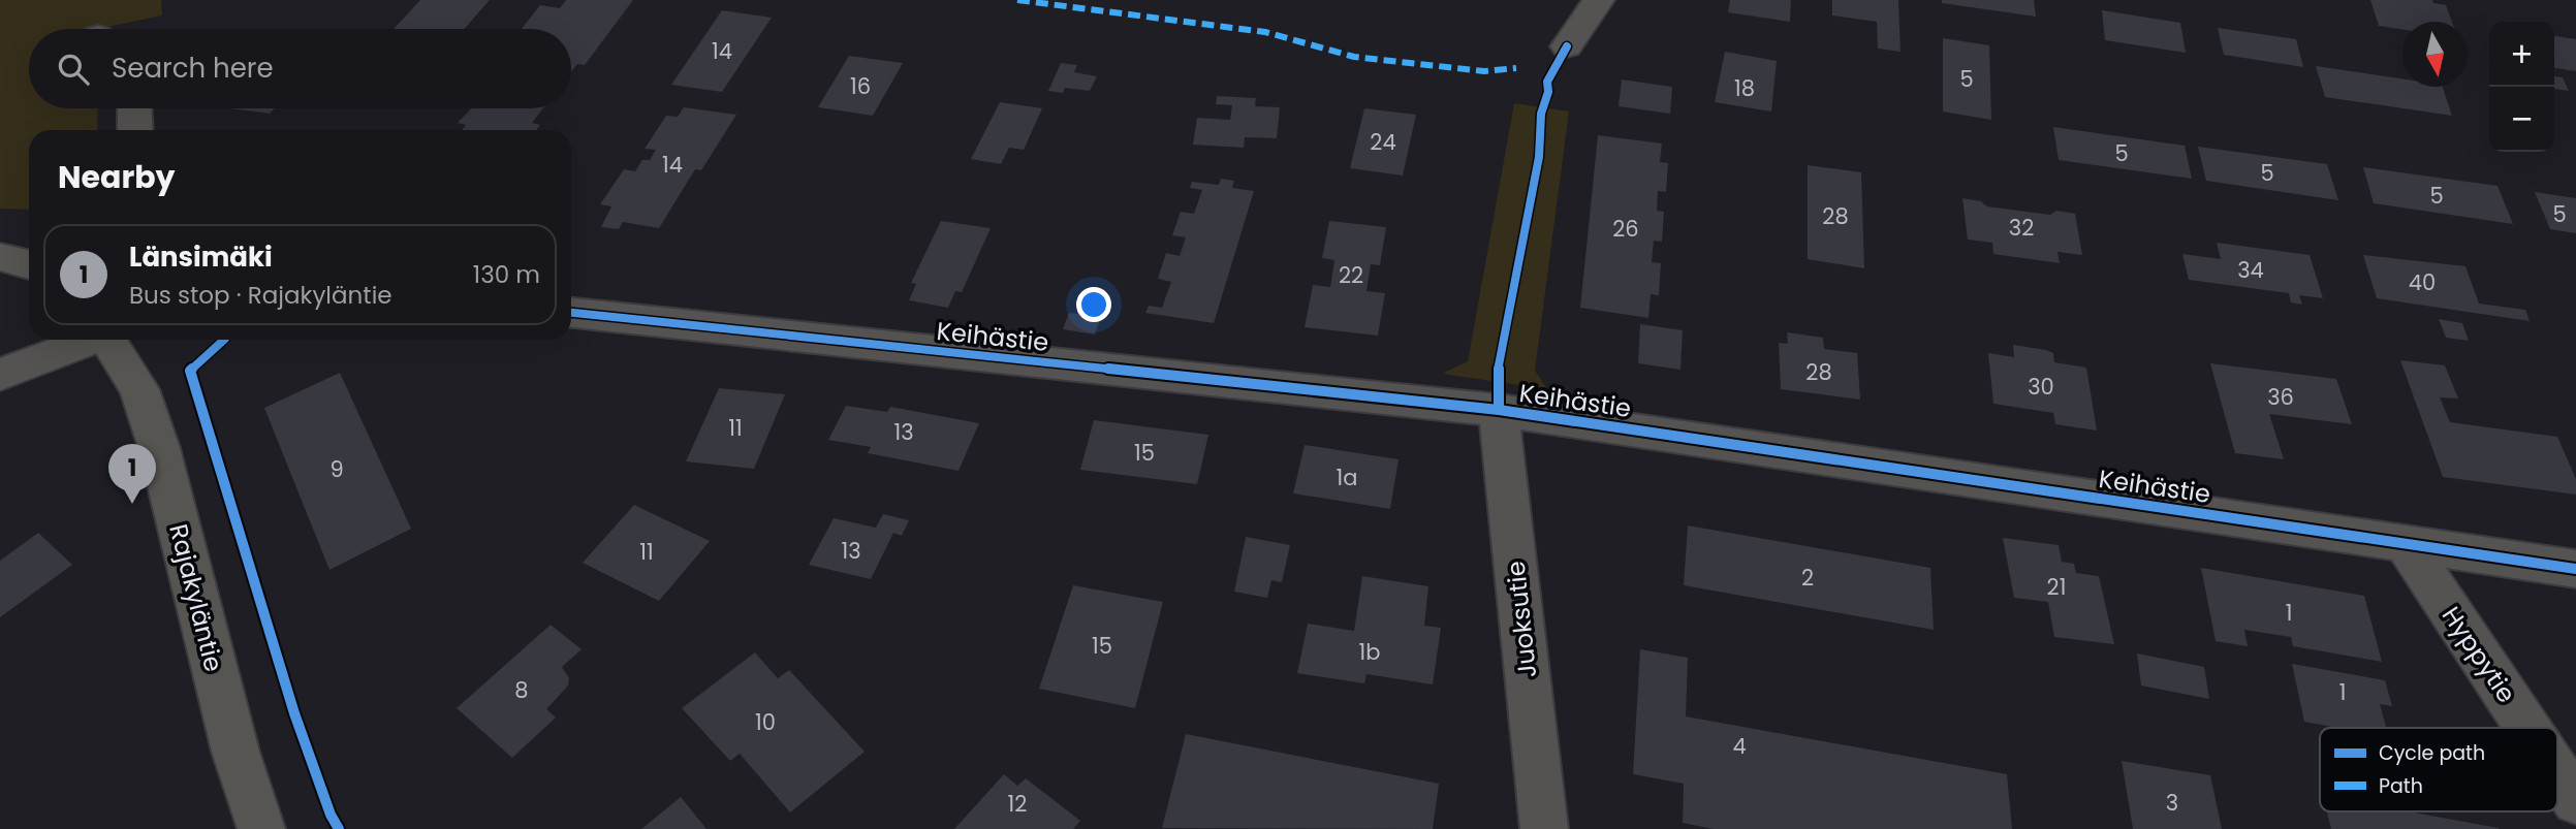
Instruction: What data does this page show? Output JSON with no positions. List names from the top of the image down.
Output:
{
  "streets": {
    "street": [
      "Keihästie",
      "Rajakyläntie",
      "Juoksutie",
      "Hyppytie"
    ]
  },
  "crossings": [
    ["Keihästie", "Juoksutie"],
    ["Keihästie", "Hyppytie"]
  ],
  "house_numbers": [
    "14",
    "5",
    "16",
    "18",
    "24",
    "5",
    "14",
    "5",
    "5",
    "5",
    "28",
    "32",
    "26",
    "34",
    "22",
    "40",
    "28",
    "30",
    "36",
    "11",
    "13",
    "15",
    "9",
    "1a",
    "13",
    "11",
    "2",
    "21",
    "1",
    "15",
    "1b",
    "8",
    "1",
    "10",
    "4",
    "3",
    "12"
  ],
  "legend": ["Cycle path", "Path"],
  "north": "bottom",
  "page": {
    "map_buttons": ["+", "−"],
    "search": "Search here",
    "heading": "Nearby",
    "list": [
      {
        "mark": "1",
        "name": "Länsimäki",
        "note": "Bus stop · Rajakyläntie",
        "value": "130 m"
      }
    ],
    "pins": "1"
  }
}
